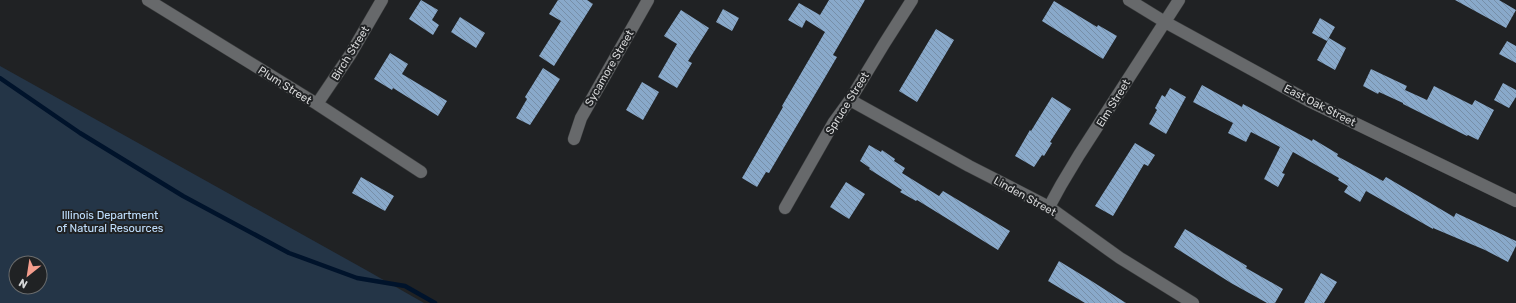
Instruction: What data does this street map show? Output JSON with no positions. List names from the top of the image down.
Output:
{
  "streets": {
    "street": [
      "Birch Street",
      "Sycamore Street",
      "Plum Street",
      "Spruce Street",
      "Elm Street",
      "East Oak Street",
      "Linden Street"
    ]
  },
  "crossings": [
    ["Birch Street", "Plum Street"],
    ["Spruce Street", "Linden Street"],
    ["Elm Street", "East Oak Street"],
    ["Elm Street", "Linden Street"]
  ],
  "parks": ["Illinois Department of Natural Resources"],
  "north": "bottom left"
}
